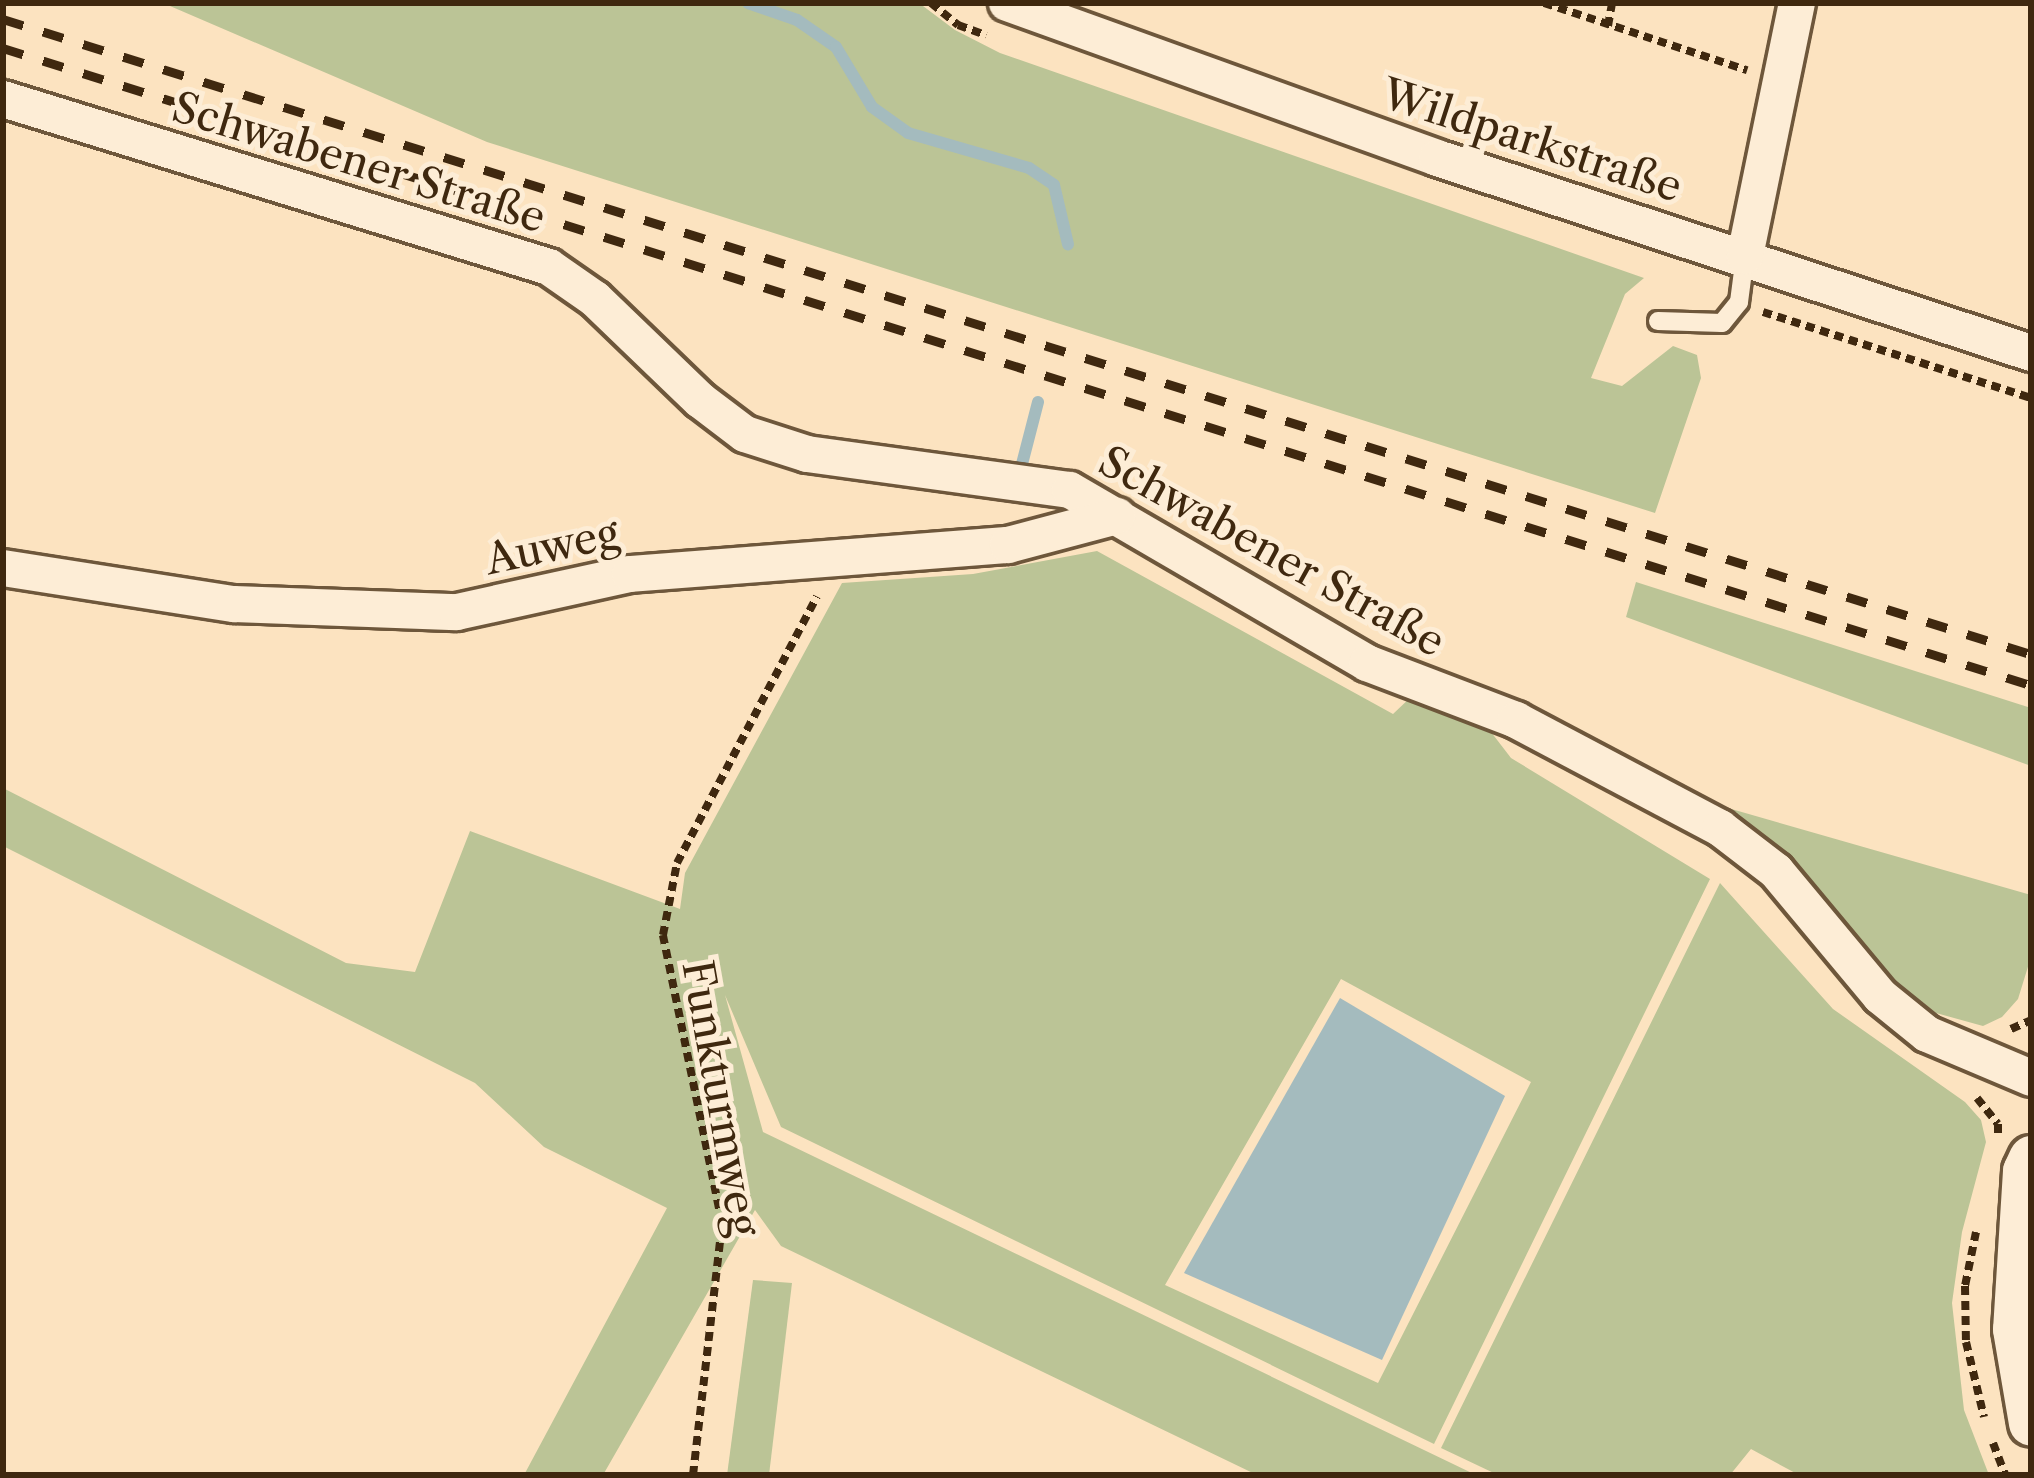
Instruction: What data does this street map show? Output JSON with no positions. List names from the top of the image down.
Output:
{
  "streets": {
    "street": ["Wildparkstraße", "Schwabener Straße", "Auweg"],
    "path": ["Funkturmweg"]
  },
  "crossings": [
    ["Schwabener Straße", "Auweg"],
    ["Auweg", "Funkturmweg"]
  ]
}
